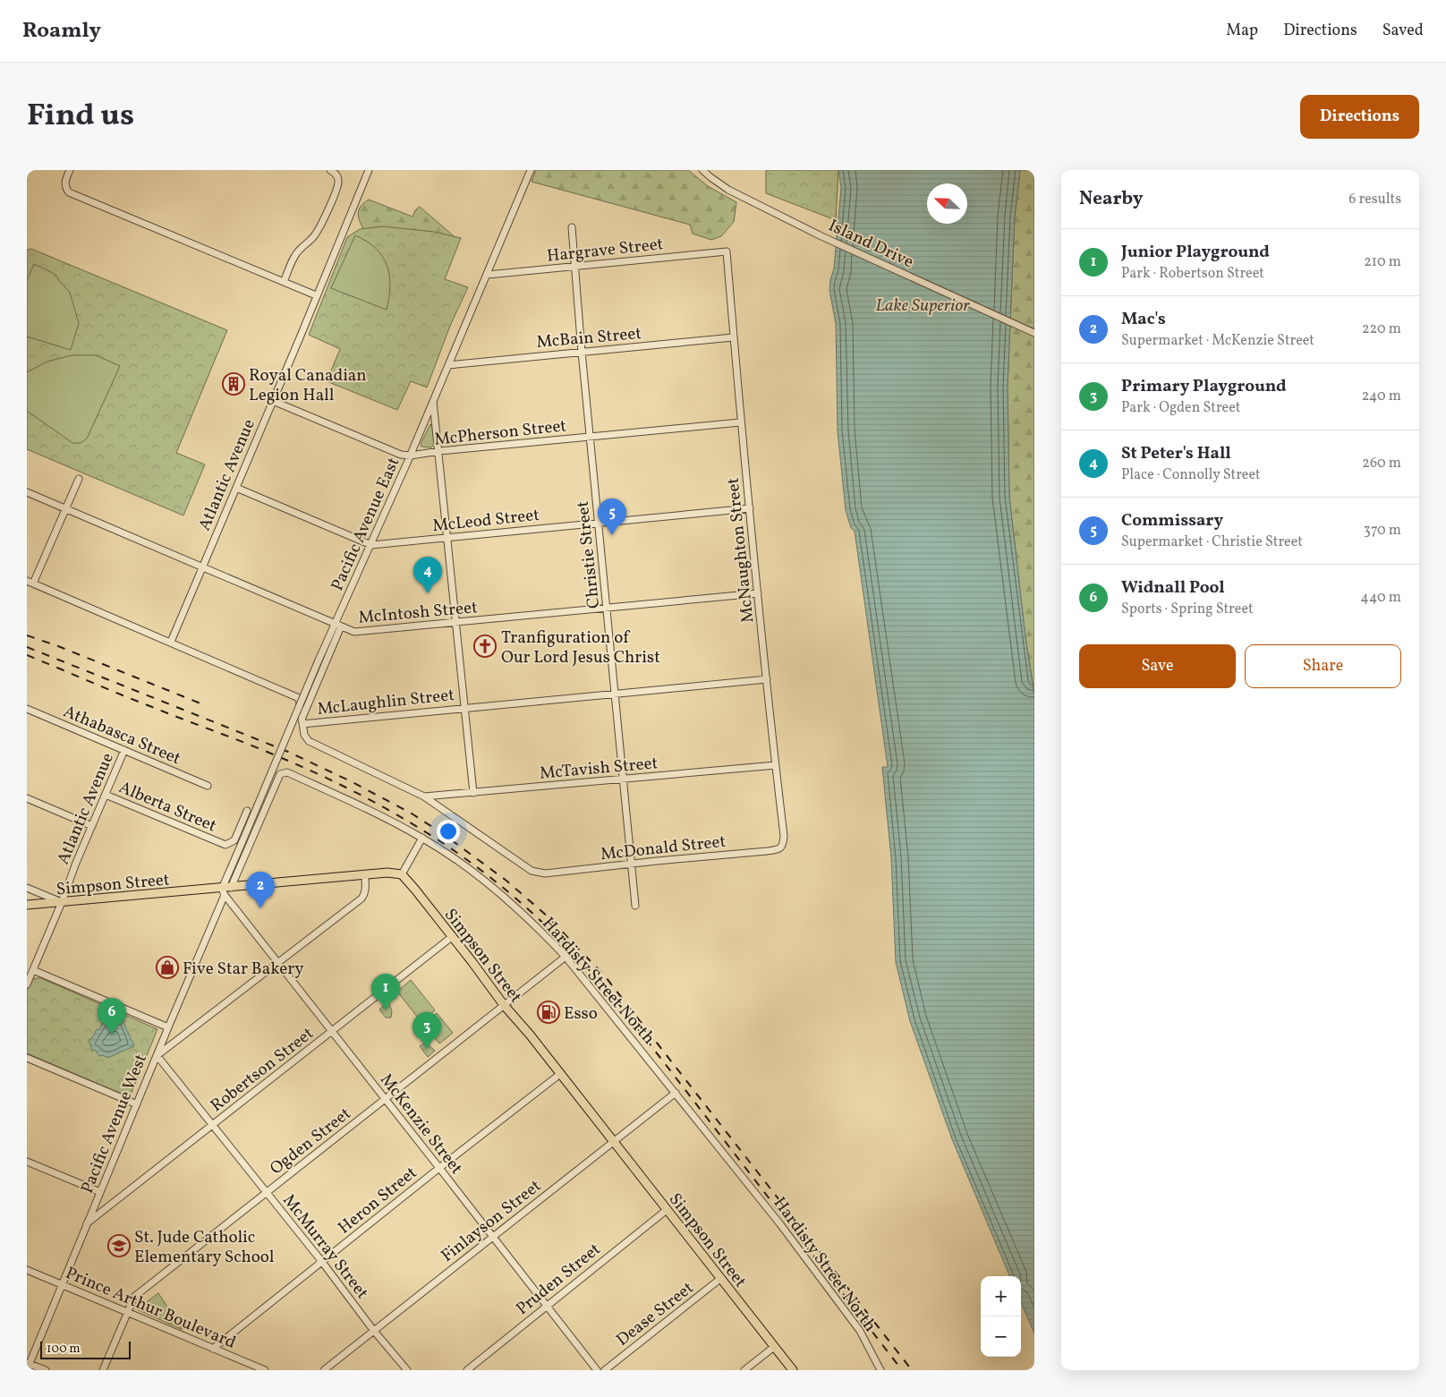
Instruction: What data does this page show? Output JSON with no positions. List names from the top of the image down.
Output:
{
  "streets": {
    "main road": ["Simpson Street"],
    "street": [
      "Island Drive",
      "Hargrave Street",
      "McBain Street",
      "McPherson Street",
      "Atlantic Avenue",
      "McLeod Street",
      "Pacific Avenue East",
      "McNaughton Street",
      "Christie Street",
      "McIntosh Street",
      "McLaughlin Street",
      "Athabasca Street",
      "McTavish Street",
      "Alberta Street",
      "McDonald Street",
      "Hardisty Street North",
      "Robertson Street",
      "Pacific Avenue West",
      "McKenzie Street",
      "Ogden Street",
      "Heron Street",
      "Finlayson Street",
      "McMurray Street",
      "Pruden Street",
      "Prince Arthur Boulevard",
      "Dease Street"
    ]
  },
  "crossings": [
    ["Hargrave Street", "Pacific Avenue East"],
    ["Hargrave Street", "McNaughton Street"],
    ["Hargrave Street", "Christie Street"],
    ["McBain Street", "Pacific Avenue East"],
    ["McBain Street", "McNaughton Street"],
    ["McBain Street", "Christie Street"],
    ["McPherson Street", "Atlantic Avenue"],
    ["McPherson Street", "Pacific Avenue East"],
    ["McPherson Street", "McNaughton Street"],
    ["McPherson Street", "Christie Street"],
    ["Atlantic Avenue", "McLeod Street"],
    ["Atlantic Avenue", "McIntosh Street"],
    ["Atlantic Avenue", "McLaughlin Street"],
    ["Atlantic Avenue", "Athabasca Street"],
    ["Atlantic Avenue", "Alberta Street"],
    ["Atlantic Avenue", "Simpson Street"],
    ["McLeod Street", "Pacific Avenue East"],
    ["McLeod Street", "McNaughton Street"],
    ["McLeod Street", "Christie Street"],
    ["Pacific Avenue East", "McIntosh Street"],
    ["Pacific Avenue East", "Simpson Street"],
    ["Pacific Avenue East", "Pacific Avenue West"],
    ["Pacific Avenue East", "McKenzie Street"],
    ["McNaughton Street", "McIntosh Street"],
    ["McNaughton Street", "McLaughlin Street"],
    ["McNaughton Street", "McTavish Street"],
    ["McNaughton Street", "McDonald Street"],
    ["Christie Street", "McIntosh Street"],
    ["Christie Street", "McLaughlin Street"],
    ["Christie Street", "McTavish Street"],
    ["Christie Street", "McDonald Street"],
    ["McTavish Street", "McDonald Street"],
    ["Simpson Street", "Hardisty Street North"],
    ["Simpson Street", "Robertson Street"],
    ["Simpson Street", "Pacific Avenue West"],
    ["Simpson Street", "McKenzie Street"],
    ["Simpson Street", "Ogden Street"],
    ["Simpson Street", "Heron Street"],
    ["Simpson Street", "Finlayson Street"],
    ["Simpson Street", "Pruden Street"],
    ["Simpson Street", "Dease Street"],
    ["Hardisty Street North", "Ogden Street"],
    ["Hardisty Street North", "Finlayson Street"],
    ["Robertson Street", "Pacific Avenue West"],
    ["Robertson Street", "McKenzie Street"],
    ["Robertson Street", "McMurray Street"],
    ["Pacific Avenue West", "McKenzie Street"],
    ["Pacific Avenue West", "McMurray Street"],
    ["Pacific Avenue West", "Prince Arthur Boulevard"],
    ["McKenzie Street", "Ogden Street"],
    ["McKenzie Street", "Heron Street"],
    ["McKenzie Street", "Finlayson Street"],
    ["McKenzie Street", "Pruden Street"],
    ["Ogden Street", "McMurray Street"],
    ["Ogden Street", "Prince Arthur Boulevard"],
    ["Heron Street", "McMurray Street"],
    ["Heron Street", "Prince Arthur Boulevard"],
    ["Finlayson Street", "McMurray Street"]
  ],
  "water": ["Lake Superior"],
  "places": {
    "building": ["Royal Canadian Legion Hall"],
    "church": ["Tranfiguration of Our Lord Jesus Christ"],
    "shop": ["Five Star Bakery"],
    "fuel station": ["Esso"],
    "school or university": ["St. Jude Catholic Elementary School"]
  },
  "scale_bar": "100 m",
  "north": "top left",
  "page": {
    "header": "Roamly",
    "nav": ["Map", "Directions", "Saved"],
    "title": "Find us",
    "buttons": [
      "Directions",
      ["Save", "Share"]
    ],
    "heading": ["Nearby", "6 results"],
    "list": [
      {
        "mark": "1",
        "name": "Junior Playground",
        "note": "Park · Robertson Street",
        "value": "210 m"
      },
      {
        "mark": "2",
        "name": "Mac's",
        "note": "Supermarket · McKenzie Street",
        "value": "220 m"
      },
      {
        "mark": "3",
        "name": "Primary Playground",
        "note": "Park · Ogden Street",
        "value": "240 m"
      },
      {
        "mark": "4",
        "name": "St Peter's Hall",
        "note": "Place · Connolly Street",
        "value": "260 m"
      },
      {
        "mark": "5",
        "name": "Commissary",
        "note": "Supermarket · Christie Street",
        "value": "370 m"
      },
      {
        "mark": "6",
        "name": "Widnall Pool",
        "note": "Sports · Spring Street",
        "value": "440 m"
      }
    ],
    "pins": [
      "5",
      "4",
      "2",
      "1",
      "6",
      "3"
    ],
    "map_buttons": ["+", "−"],
    "scale": "100 m"
  }
}
